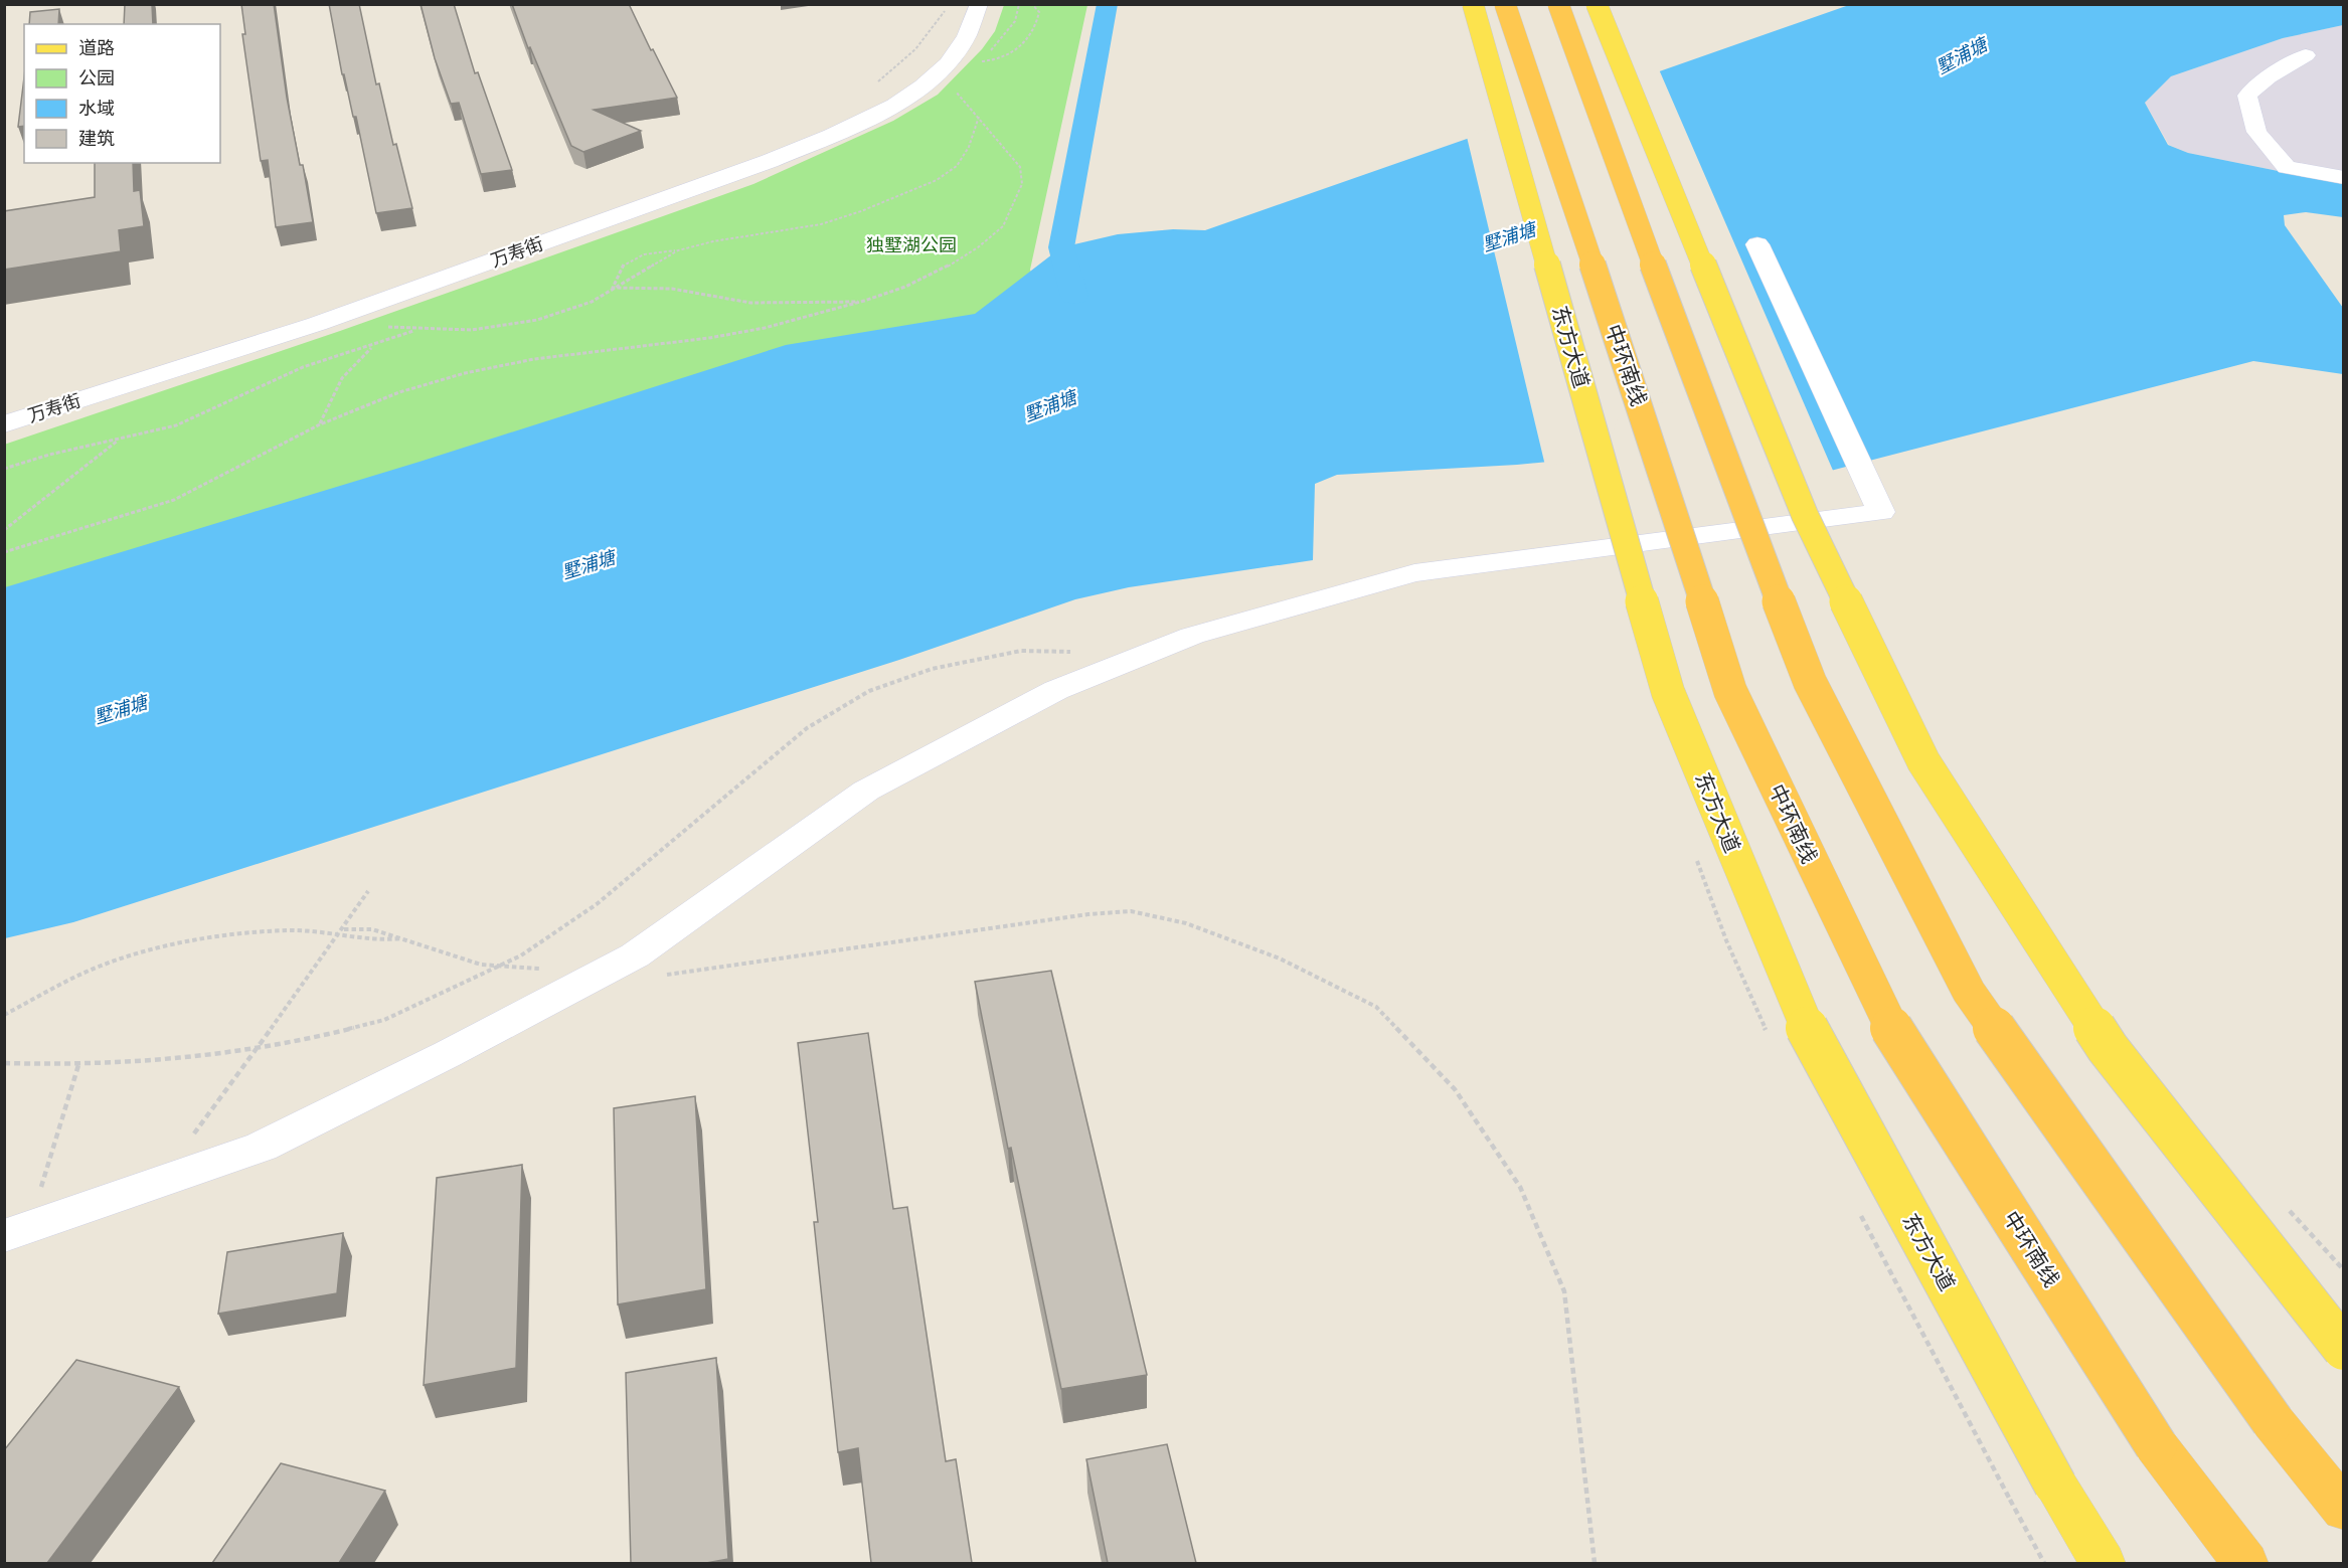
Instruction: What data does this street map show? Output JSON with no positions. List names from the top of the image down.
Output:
{
  "streets": {
    "highway": ["中环南线"],
    "main road": ["东方大道"],
    "street": ["万寿街"]
  },
  "water": ["墅浦塘"],
  "parks": ["独墅湖公园"],
  "legend": [
    "道路",
    "公园",
    "水域",
    "建筑"
  ]
}
